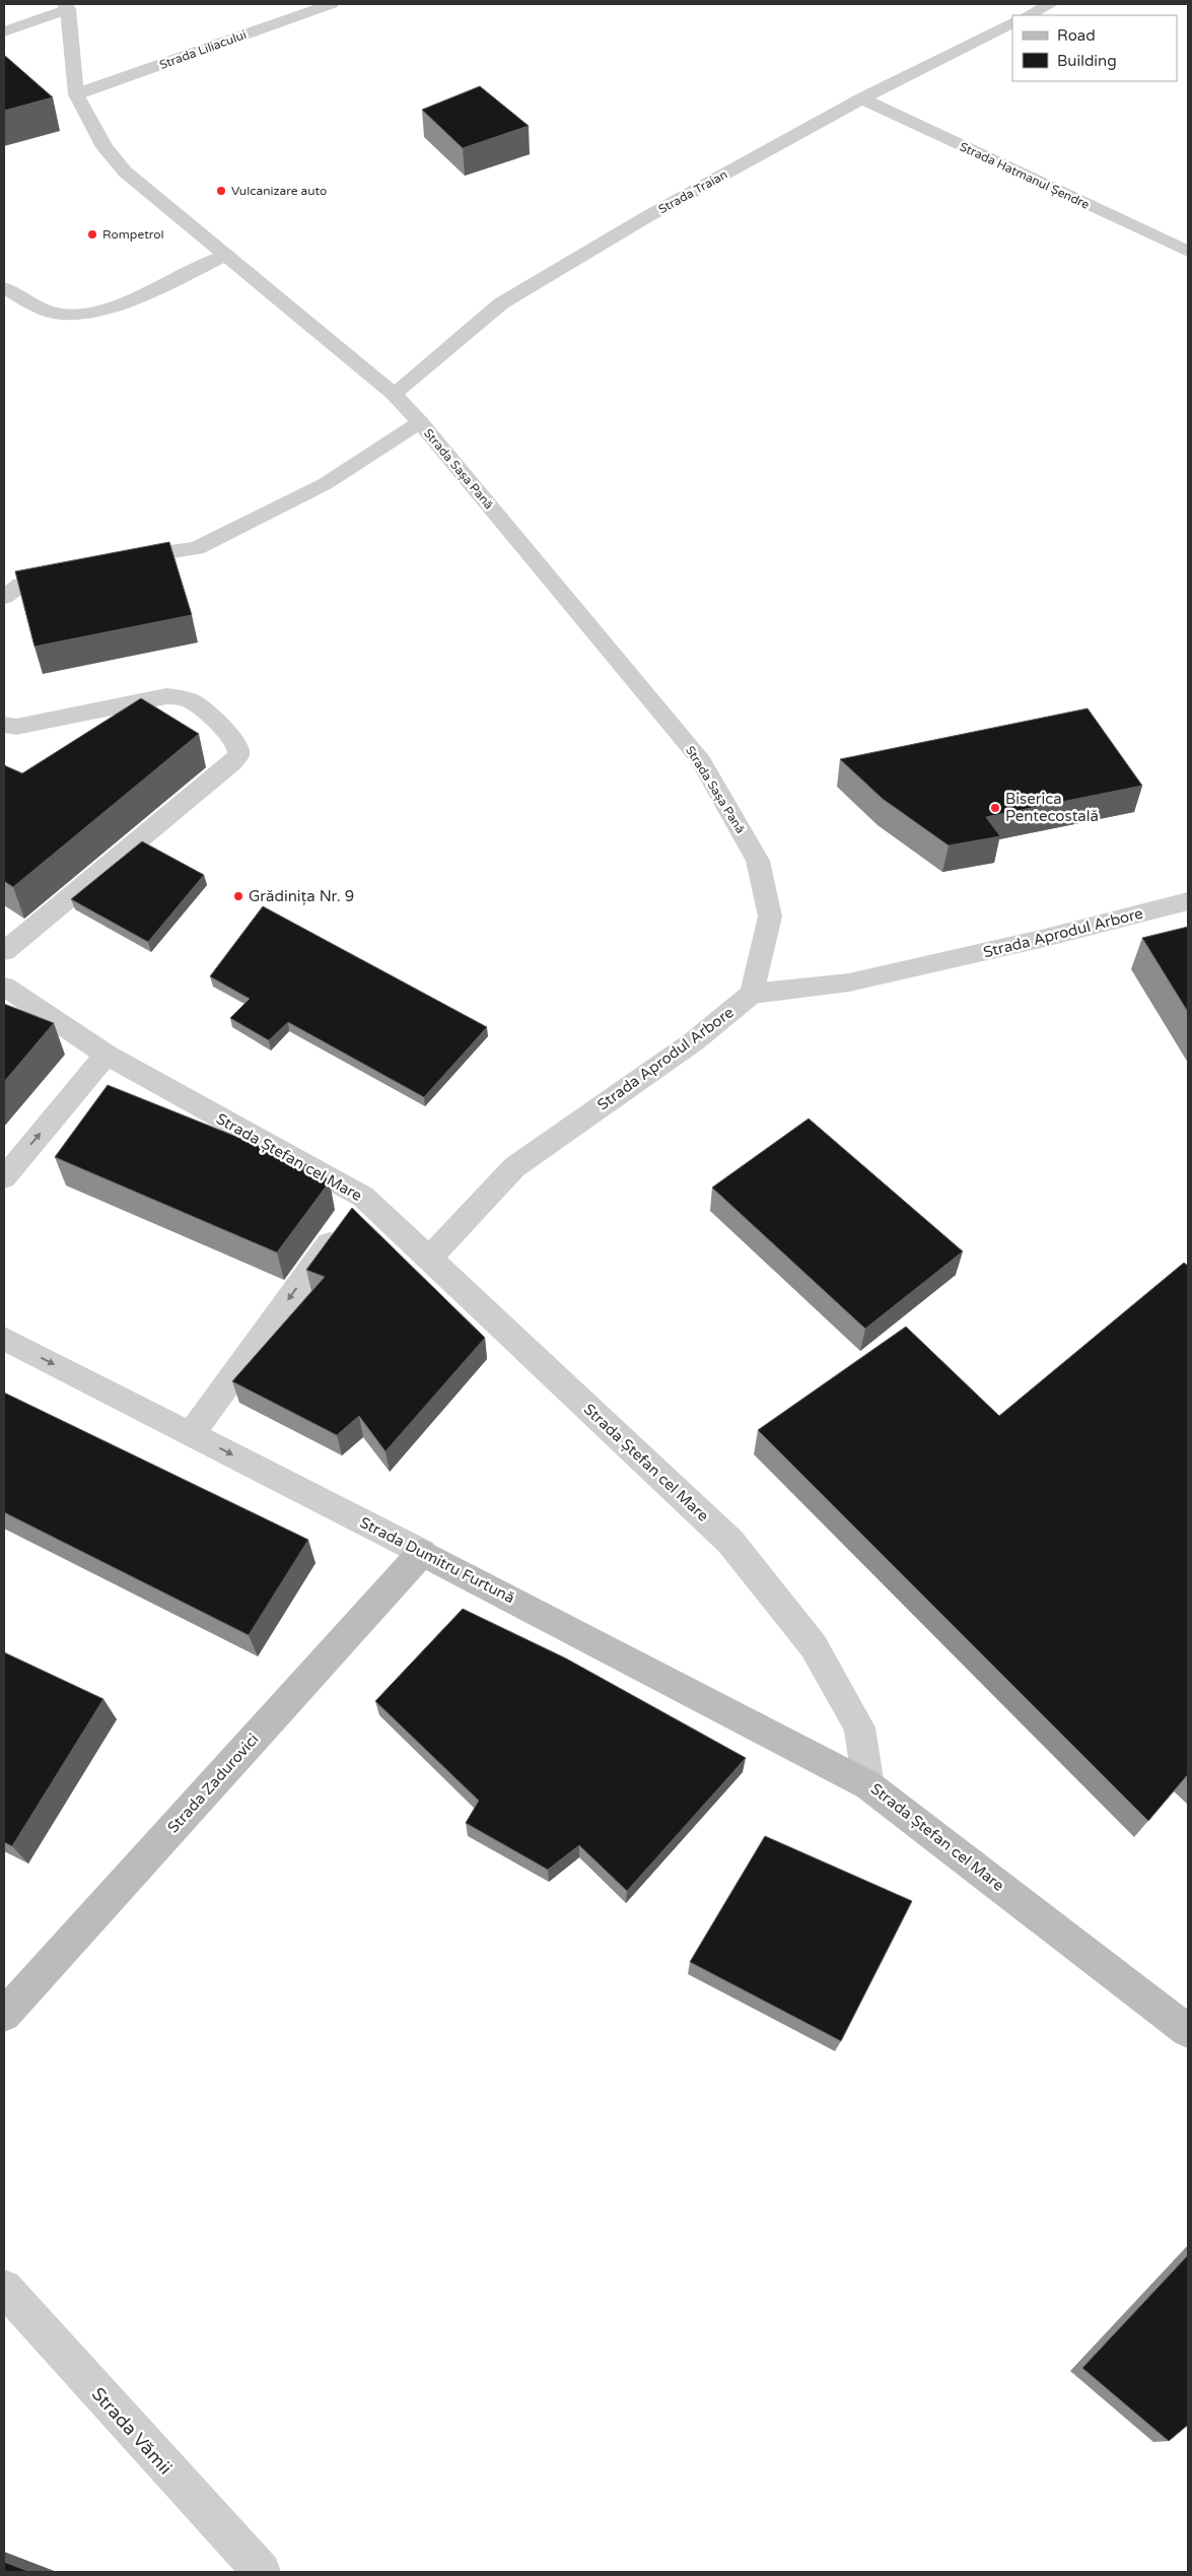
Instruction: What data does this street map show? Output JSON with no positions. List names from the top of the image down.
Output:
{
  "streets": {
    "main road": ["Strada Ștefan cel Mare", "Strada Dumitru Furtună", "Strada Zadurovici"],
    "street": [
      "Strada Liliacului",
      "Strada Hatmanul Șendre",
      "Strada Traian",
      "Strada Sașa Pană",
      "Strada Aprodul Arbore",
      "Strada Vămii"
    ]
  },
  "crossings": [
    ["Strada Liliacului", "Strada Sașa Pană"],
    ["Strada Hatmanul Șendre", "Strada Traian"],
    ["Strada Traian", "Strada Sașa Pană"],
    ["Strada Sașa Pană", "Strada Aprodul Arbore"],
    ["Strada Aprodul Arbore", "Strada Ștefan cel Mare"],
    ["Strada Ștefan cel Mare", "Strada Dumitru Furtună"],
    ["Strada Dumitru Furtună", "Strada Zadurovici"]
  ],
  "one_way": ["Strada Dumitru Furtună"],
  "places": [
    "Vulcanizare auto",
    "Rompetrol",
    "Biserica Pentecostală",
    "Grădinița Nr. 9"
  ],
  "legend": ["Road", "Building"]
}
